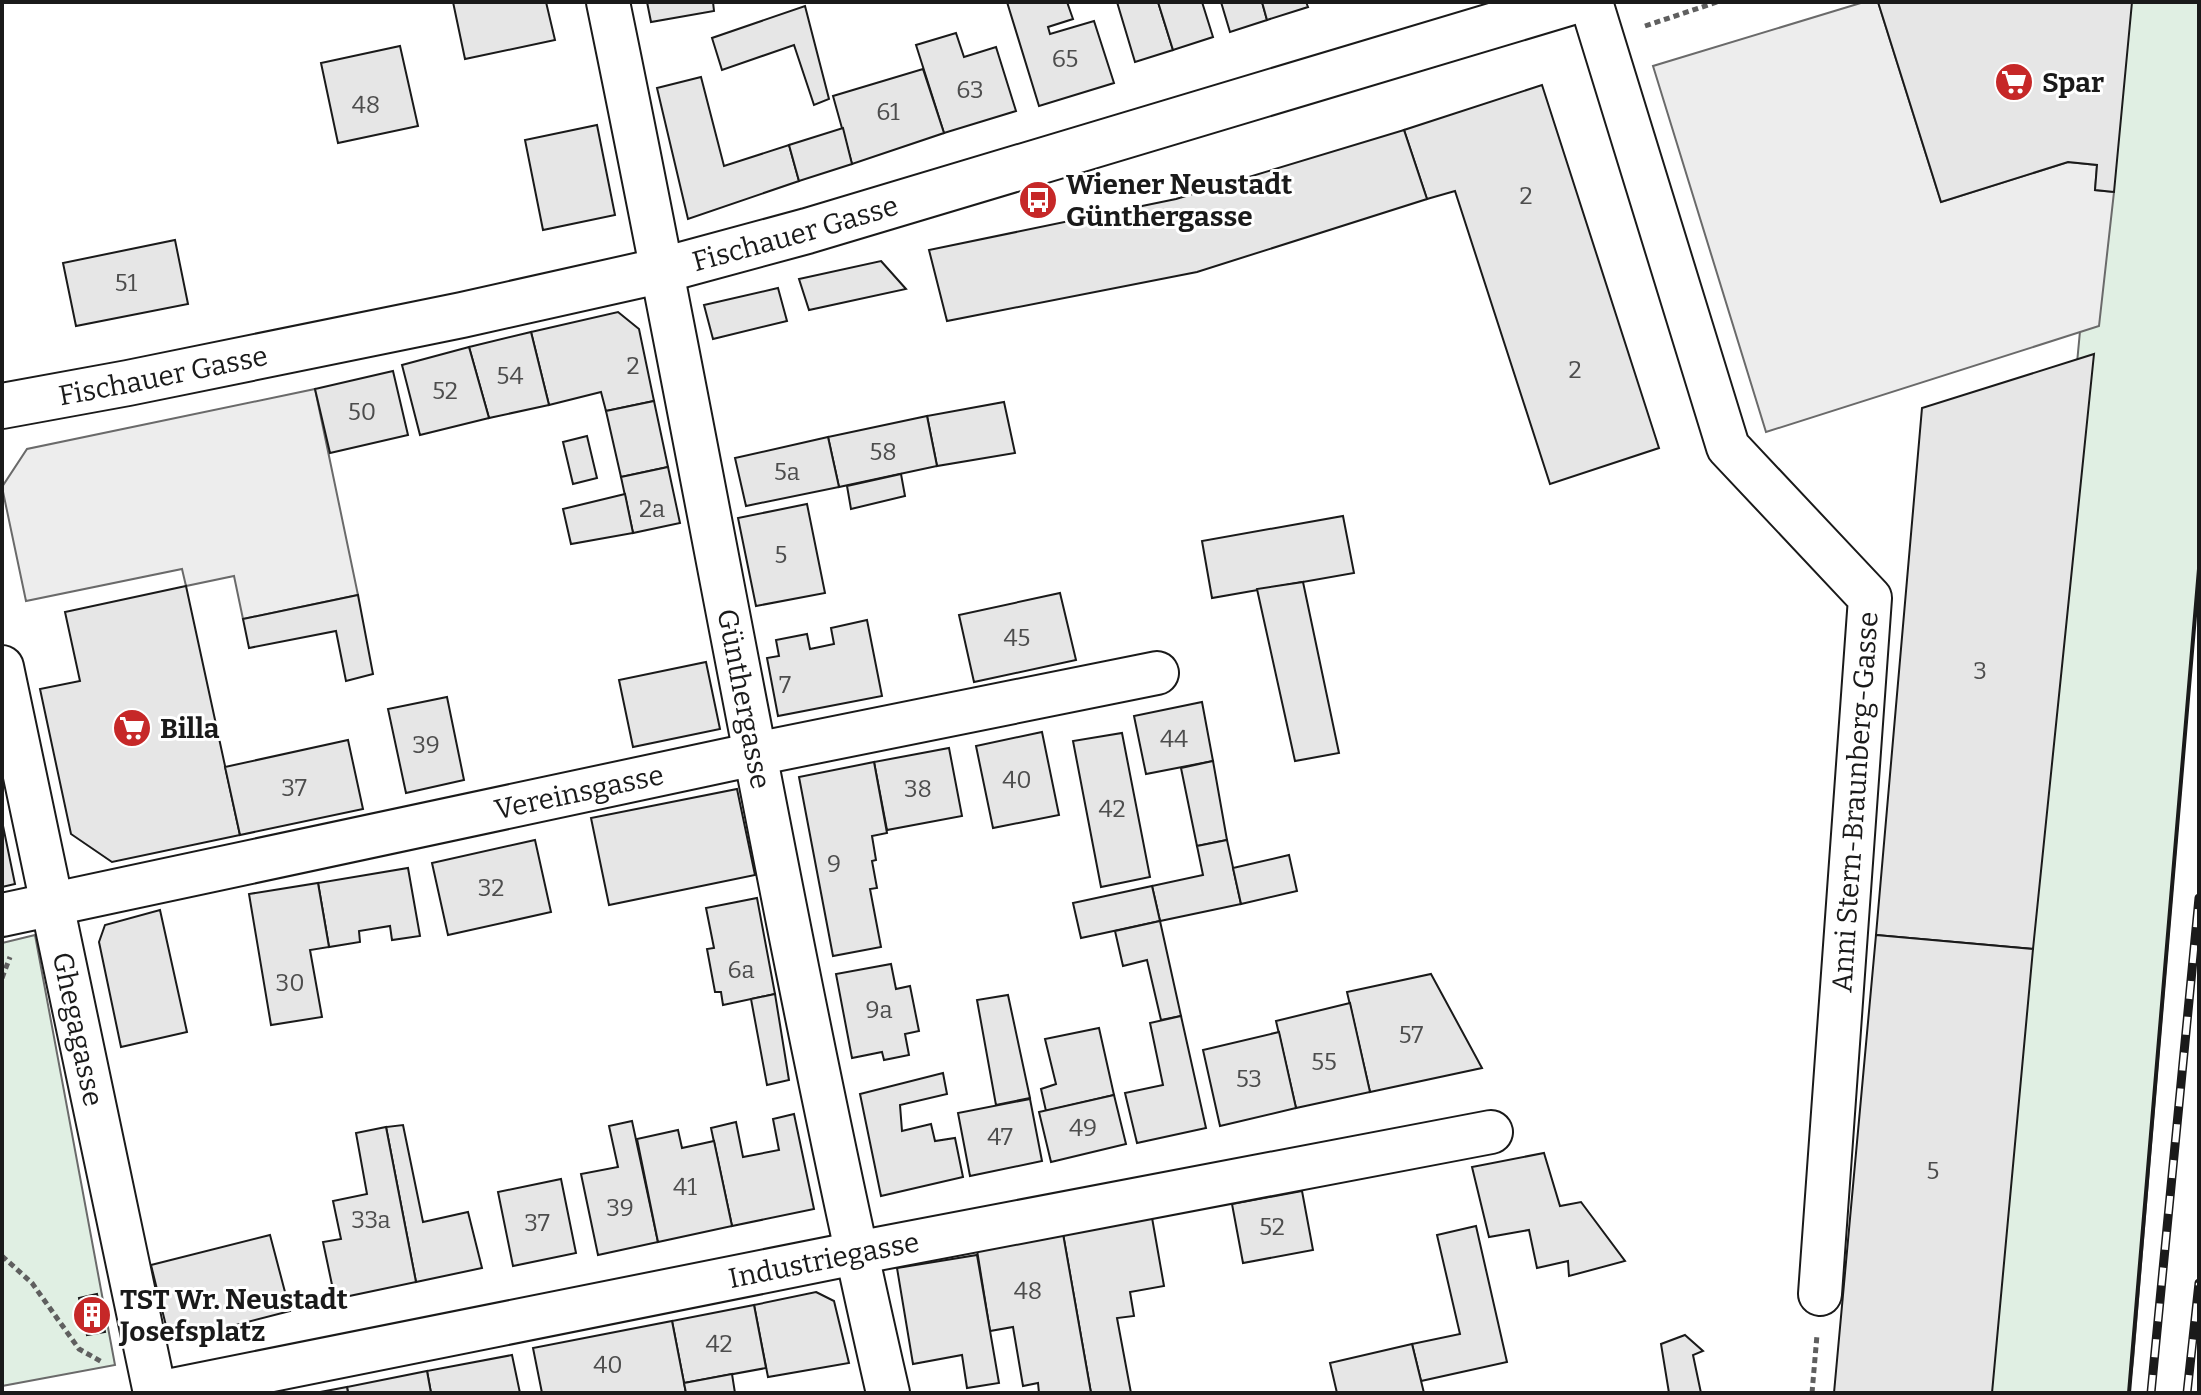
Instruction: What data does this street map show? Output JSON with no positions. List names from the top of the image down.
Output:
{
  "streets": {
    "main road": ["Fischauer Gasse"],
    "street": [
      "Günthergasse",
      "Vereinsgasse",
      "Anni Stern-Braunberg-Gasse",
      "Ghegagasse",
      "Industriegasse"
    ]
  },
  "crossings": [
    ["Fischauer Gasse", "Günthergasse"],
    ["Günthergasse", "Vereinsgasse"],
    ["Günthergasse", "Industriegasse"],
    ["Vereinsgasse", "Ghegagasse"],
    ["Ghegagasse", "Industriegasse"]
  ],
  "places": {
    "supermarket": ["Spar", "Billa"],
    "bus stop": ["Wiener Neustadt Günthergasse"],
    "building": ["TST Wr. Neustadt Josefsplatz"]
  },
  "house_numbers": [
    "65",
    "63",
    "48",
    "61",
    "2",
    "51",
    "2",
    "2",
    "54",
    "52",
    "50",
    "58",
    "5a",
    "2a",
    "5",
    "45",
    "3",
    "7",
    "44",
    "39",
    "40",
    "37",
    "38",
    "42",
    "9",
    "32",
    "6a",
    "30",
    "9a",
    "57",
    "55",
    "53",
    "49",
    "47",
    "5",
    "41",
    "39",
    "33a",
    "37",
    "52",
    "48",
    "42",
    "40"
  ]
}
